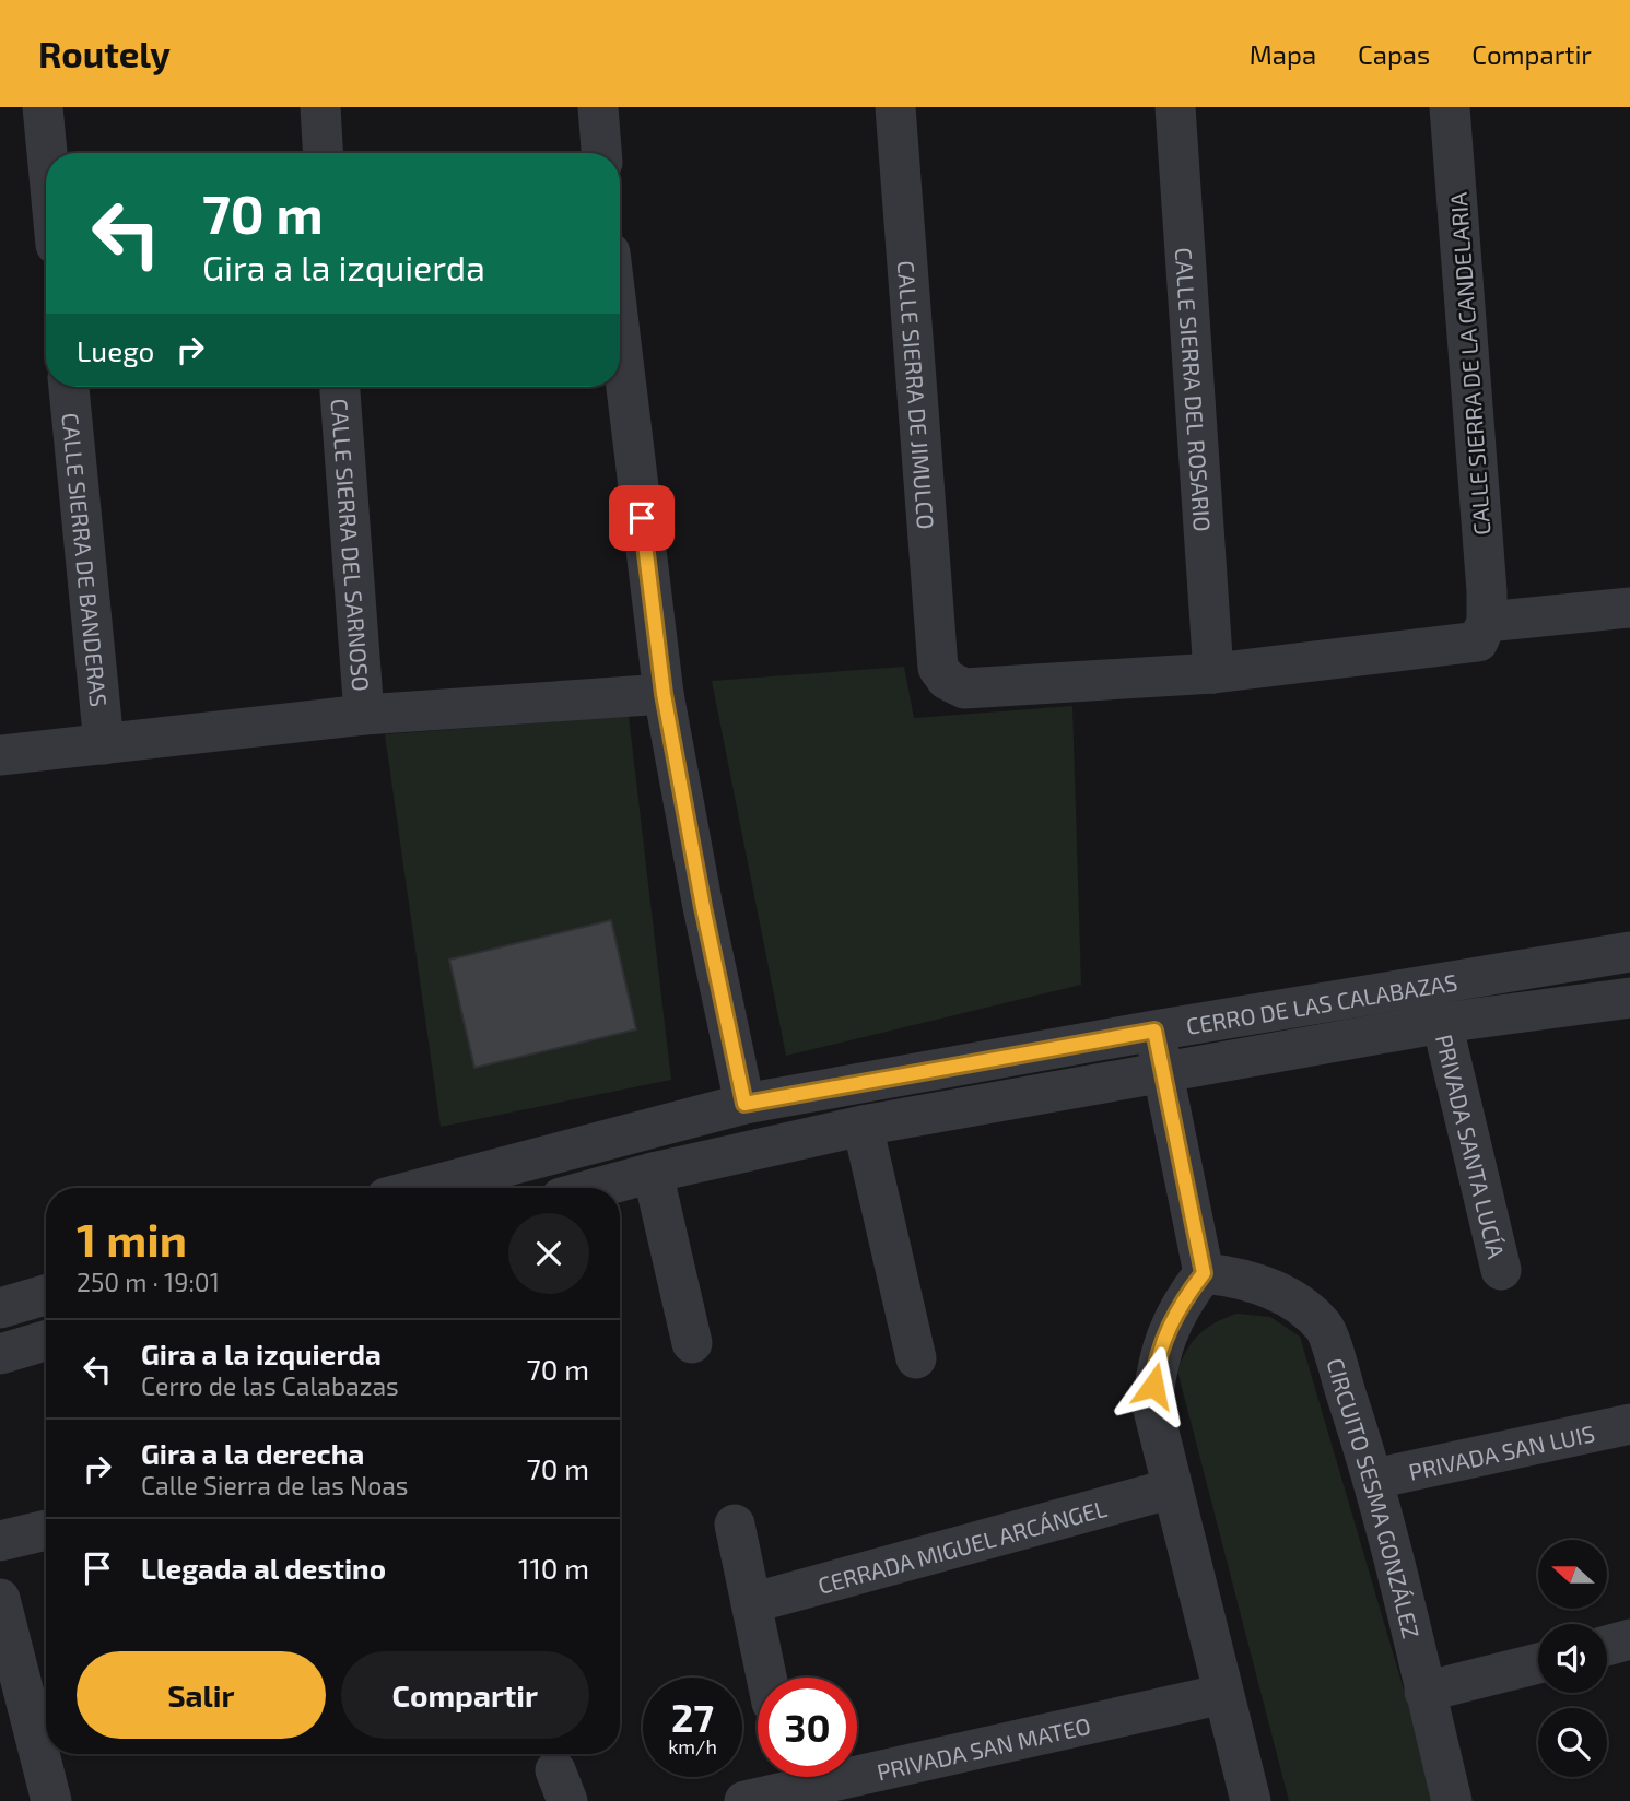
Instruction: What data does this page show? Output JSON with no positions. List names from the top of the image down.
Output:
{
  "streets": {
    "street": [
      "CALLE SIERRA DE LA CANDELARIA",
      "CALLE SIERRA DEL ROSARIO",
      "CALLE SIERRA DE JIMULCO",
      "CALLE SIERRA DEL SARNOSO",
      "CALLE SIERRA DE BANDERAS",
      "CERRO DE LAS CALABAZAS",
      "PRIVADA SANTA LUCÍA",
      "PRIVADA SAN LUIS",
      "CIRCUITO SESMA GONZÁLEZ",
      "CERRADA MIGUEL ARCÁNGEL",
      "PRIVADA SAN MATEO"
    ]
  },
  "crossings": [
    ["CALLE SIERRA DEL ROSARIO", "CALLE SIERRA DE JIMULCO"],
    ["CERRO DE LAS CALABAZAS", "PRIVADA SANTA LUCÍA"],
    ["PRIVADA SAN LUIS", "CIRCUITO SESMA GONZÁLEZ"]
  ],
  "north": "left",
  "page": {
    "header": "Routely",
    "nav": ["Mapa", "Capas", "Compartir"],
    "turn": ["70 m", "Gira a la izquierda"],
    "then": "Luego",
    "heading": ["1 min", "250 m · 19:01"],
    "list": [
      {
        "name": "Gira a la izquierda",
        "note": "Cerro de las Calabazas",
        "value": "70 m"
      },
      {
        "name": "Gira a la derecha",
        "note": "Calle Sierra de las Noas",
        "value": "70 m"
      },
      {
        "name": "Llegada al destino",
        "value": "110 m"
      }
    ],
    "buttons": ["Salir", "Compartir"],
    "speed": "27 km/h",
    "limit": "30"
  }
}
